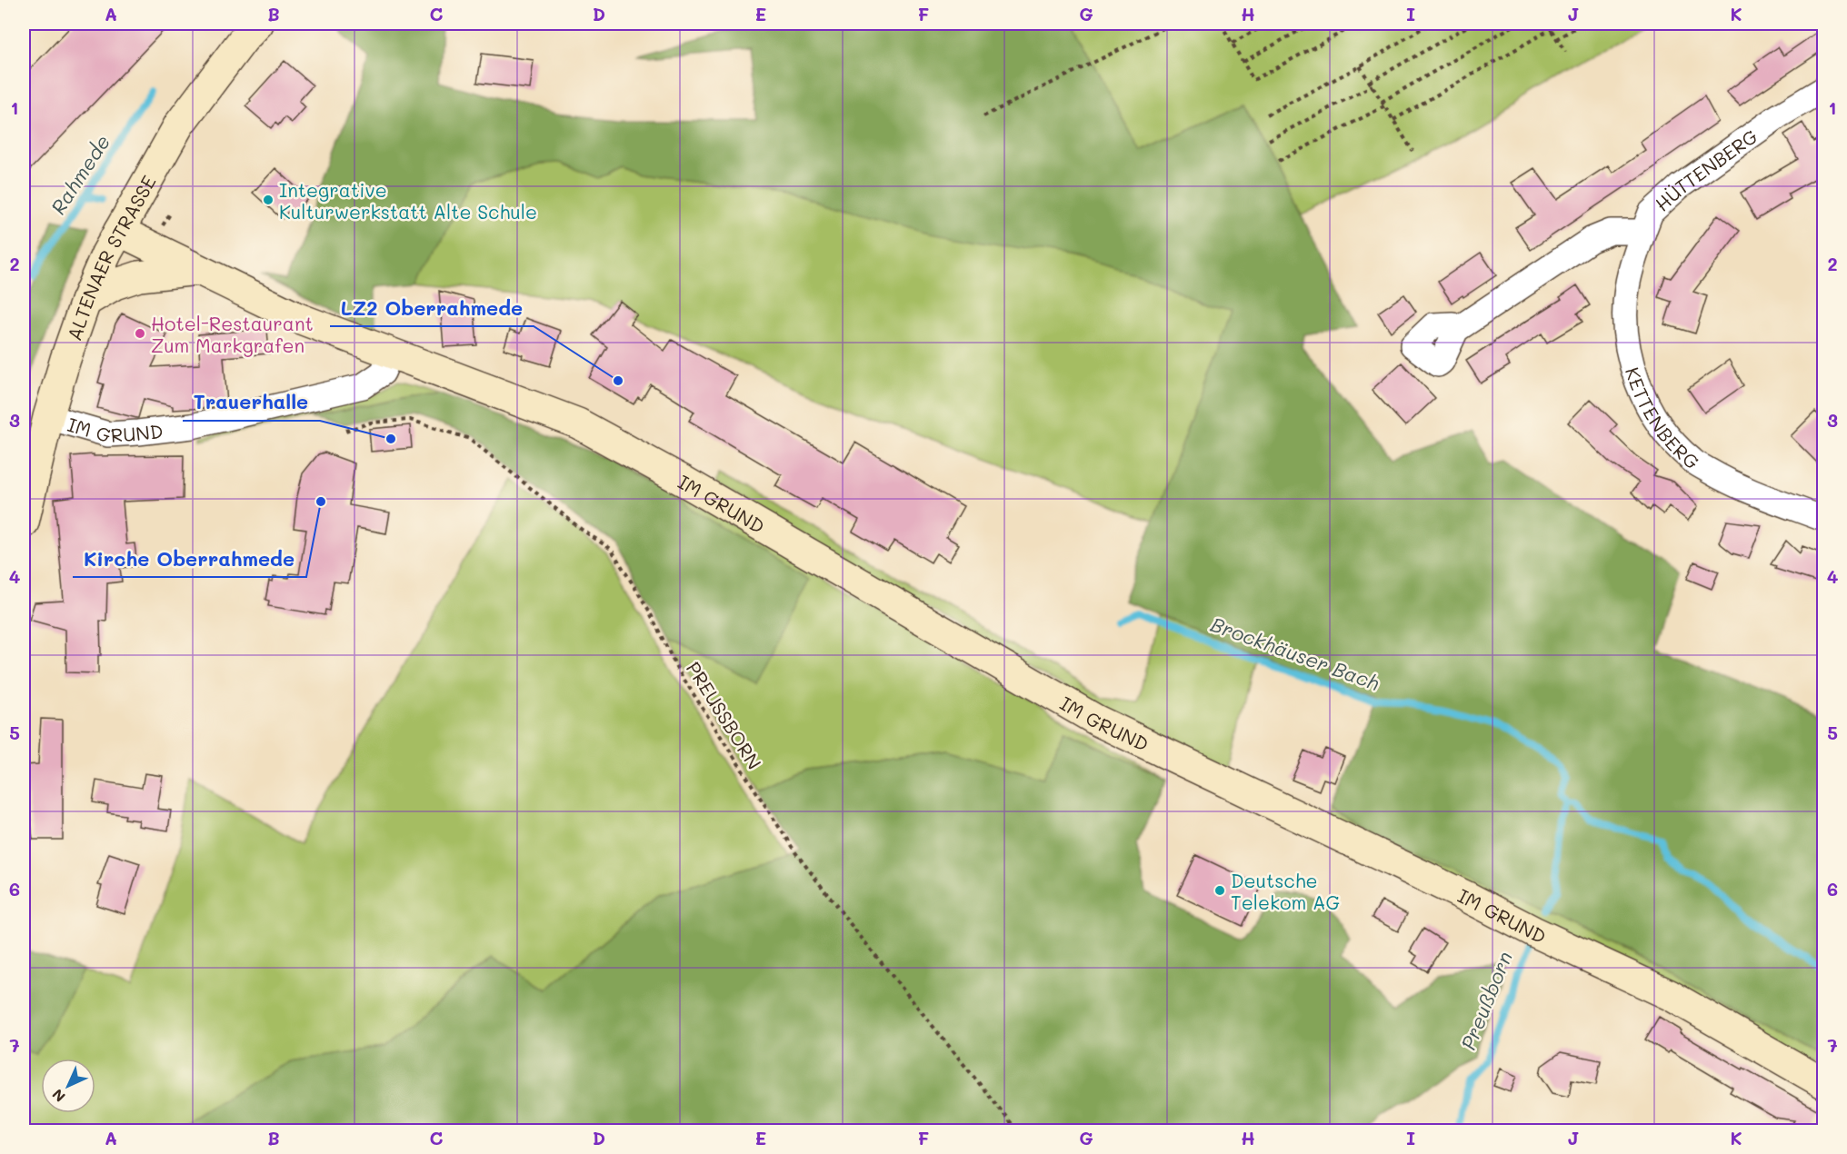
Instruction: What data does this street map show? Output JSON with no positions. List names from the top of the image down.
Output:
{
  "streets": {
    "main road": ["ALTENAER STRASSE", "IM GRUND"],
    "street": ["HÜTTENBERG", "KETTENBERG"],
    "path": ["PREUSSBORN"]
  },
  "crossings": [
    ["HÜTTENBERG", "KETTENBERG"],
    ["ALTENAER STRASSE", "IM GRUND"]
  ],
  "water": ["Rahmede", "Brockhäuser Bach", "Preußborn"],
  "places": [
    "Integrative Kulturwerkstatt Alte Schule",
    "Hotel-Restaurant Zum Markgrafen",
    "LZ2 Oberrahmede",
    "Trauerhalle",
    "Kirche Oberrahmede",
    "Deutsche Telekom AG"
  ],
  "north": "bottom left",
  "grid": {
    "columns": [
      "A",
      "B",
      "C",
      "D",
      "E",
      "F",
      "G",
      "H",
      "I",
      "J",
      "K"
    ],
    "rows": [
      "1",
      "2",
      "3",
      "4",
      "5",
      "6",
      "7"
    ]
  }
}
